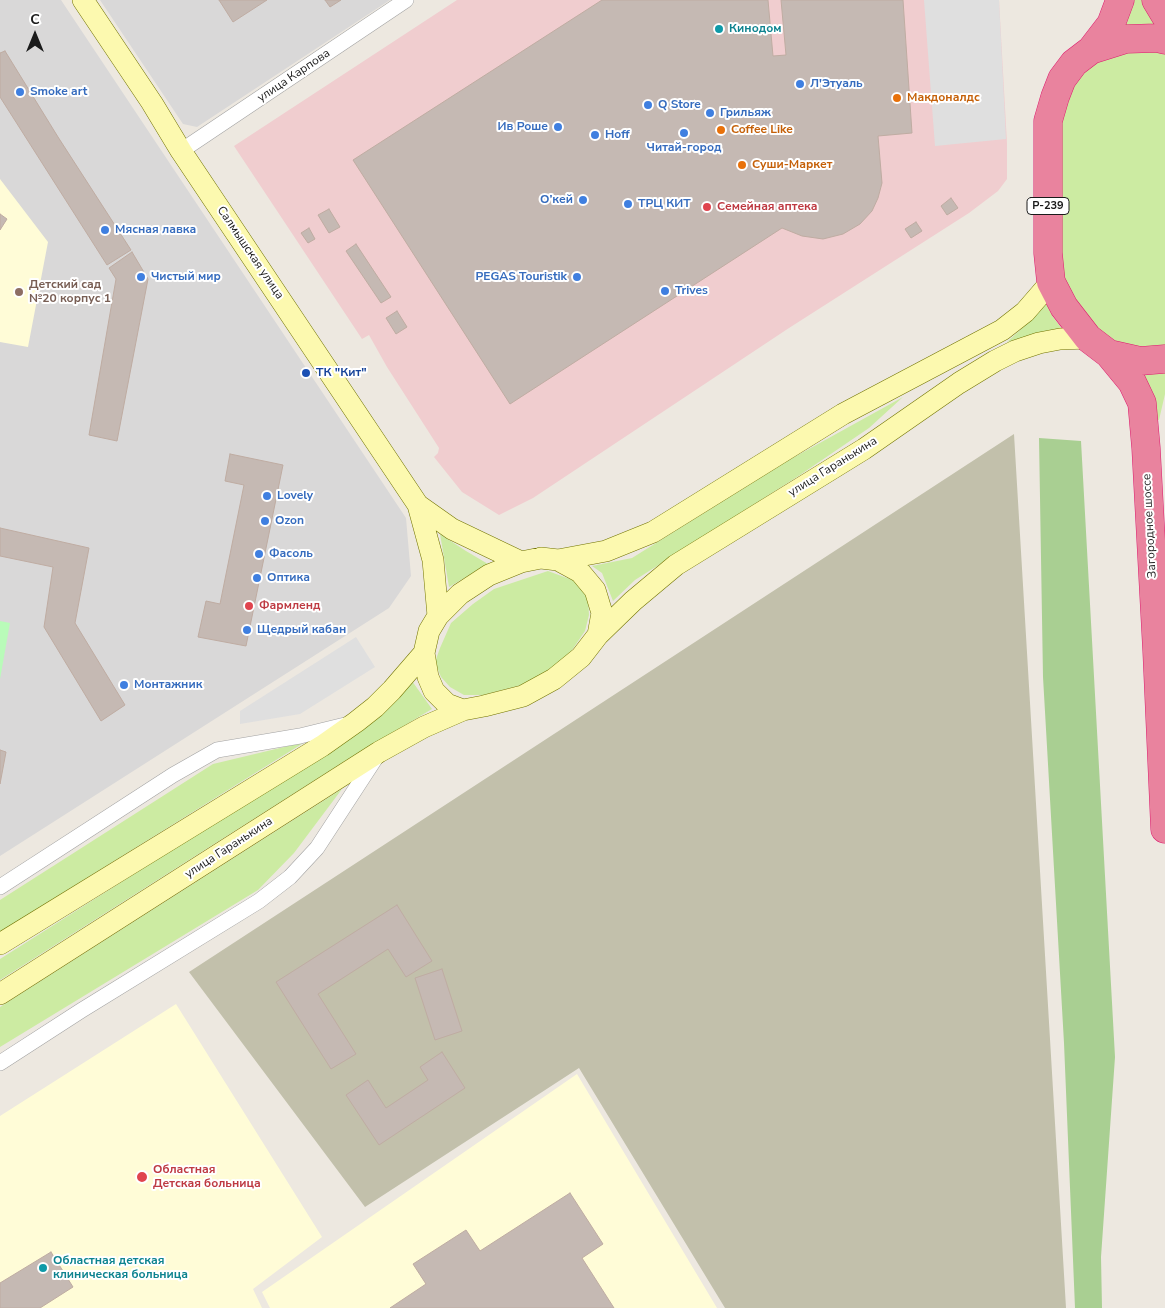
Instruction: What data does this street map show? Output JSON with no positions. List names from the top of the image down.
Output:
{
  "streets": {
    "highway": ["Р-239", "Загородное шоссе"],
    "main road": ["Салмышская улица", "улица Гаранькина"],
    "street": ["улица Карпова"]
  },
  "crossings": [
    ["улица Карпова", "Салмышская улица"],
    ["Салмышская улица", "улица Гаранькина"],
    ["улица Гаранькина", "Загородное шоссе"]
  ],
  "places": [
    "Кинодом",
    "Л'Этуаль",
    "Smoke art",
    "Макдоналдс",
    "Q Store",
    "Грильяж",
    "Ив Роше",
    "Coffee Like",
    "Читай-город",
    "Hoff",
    "Суши-Маркет",
    "О’кей",
    "ТРЦ КИТ",
    "Семейная аптека",
    "Мясная лавка",
    "Чистый мир",
    "PEGAS Touristik",
    "Trives",
    "Детский сад №20 корпус 1",
    "ТК \"Кит\"",
    "Lovely",
    "Ozon",
    "Фасоль",
    "Оптика",
    "Фармленд",
    "Щедрый кабан",
    "Монтажник",
    "Областная Детская больница",
    "Областная детская клиническая больница"
  ],
  "north": "top"
}
